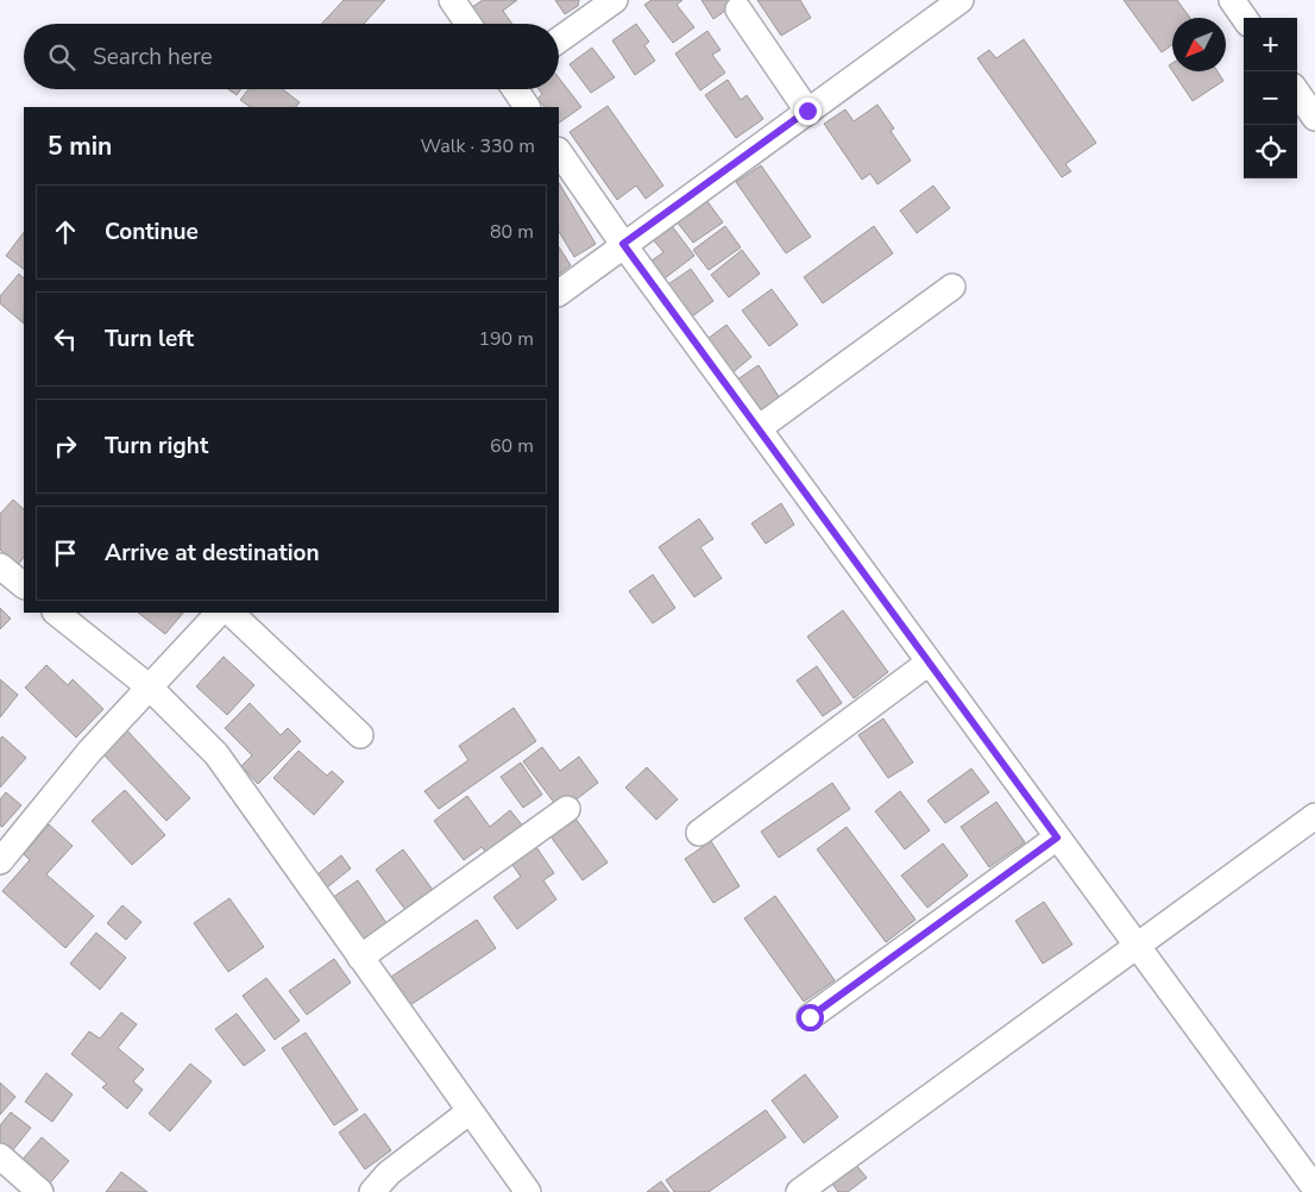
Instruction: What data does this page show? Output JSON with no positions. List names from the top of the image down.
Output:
{
  "north": "bottom left",
  "page": {
    "map_buttons": ["+", "−"],
    "search": "Search here",
    "heading": ["5 min", "Walk · 330 m"],
    "list": [
      ["Continue", "80 m"],
      ["Turn left", "190 m"],
      ["Turn right", "60 m"],
      "Arrive at destination"
    ]
  }
}
